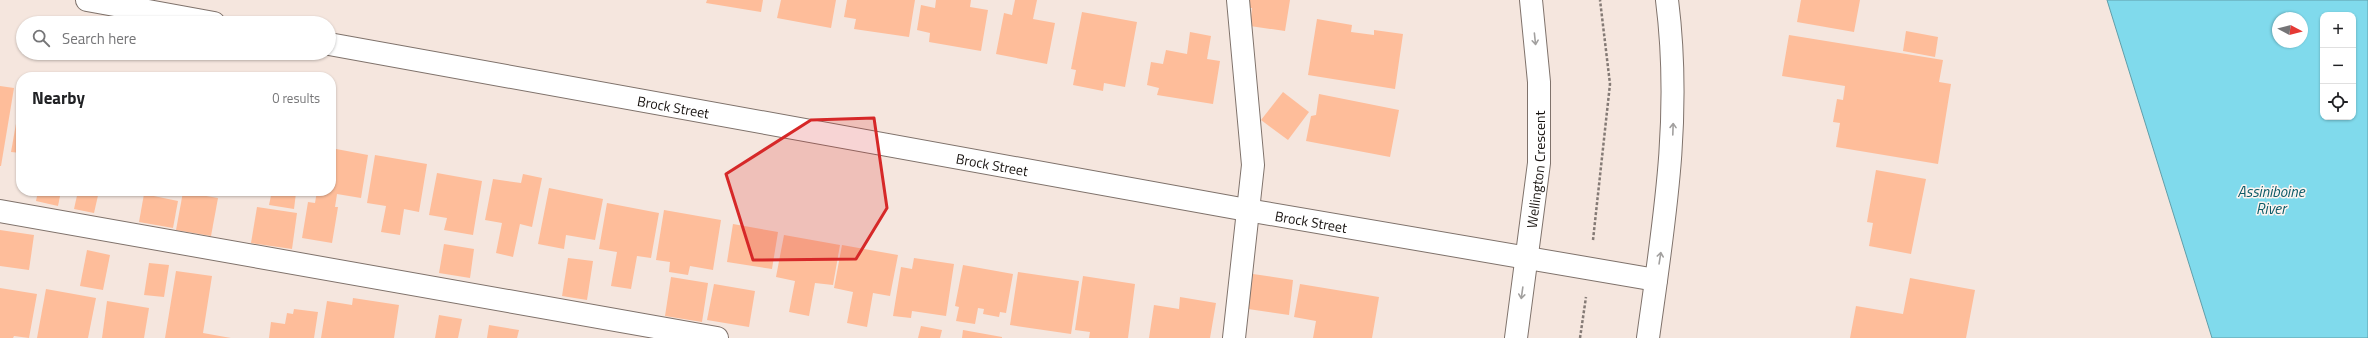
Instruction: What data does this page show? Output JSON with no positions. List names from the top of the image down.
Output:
{
  "streets": {
    "street": ["Brock Street", "Wellington Crescent"]
  },
  "crossings": [
    ["Brock Street", "Wellington Crescent"]
  ],
  "water": ["Assiniboine River"],
  "north": "right",
  "page": {
    "map_buttons": ["+", "−"],
    "search": "Search here",
    "heading": ["Nearby", "0 results"]
  }
}
